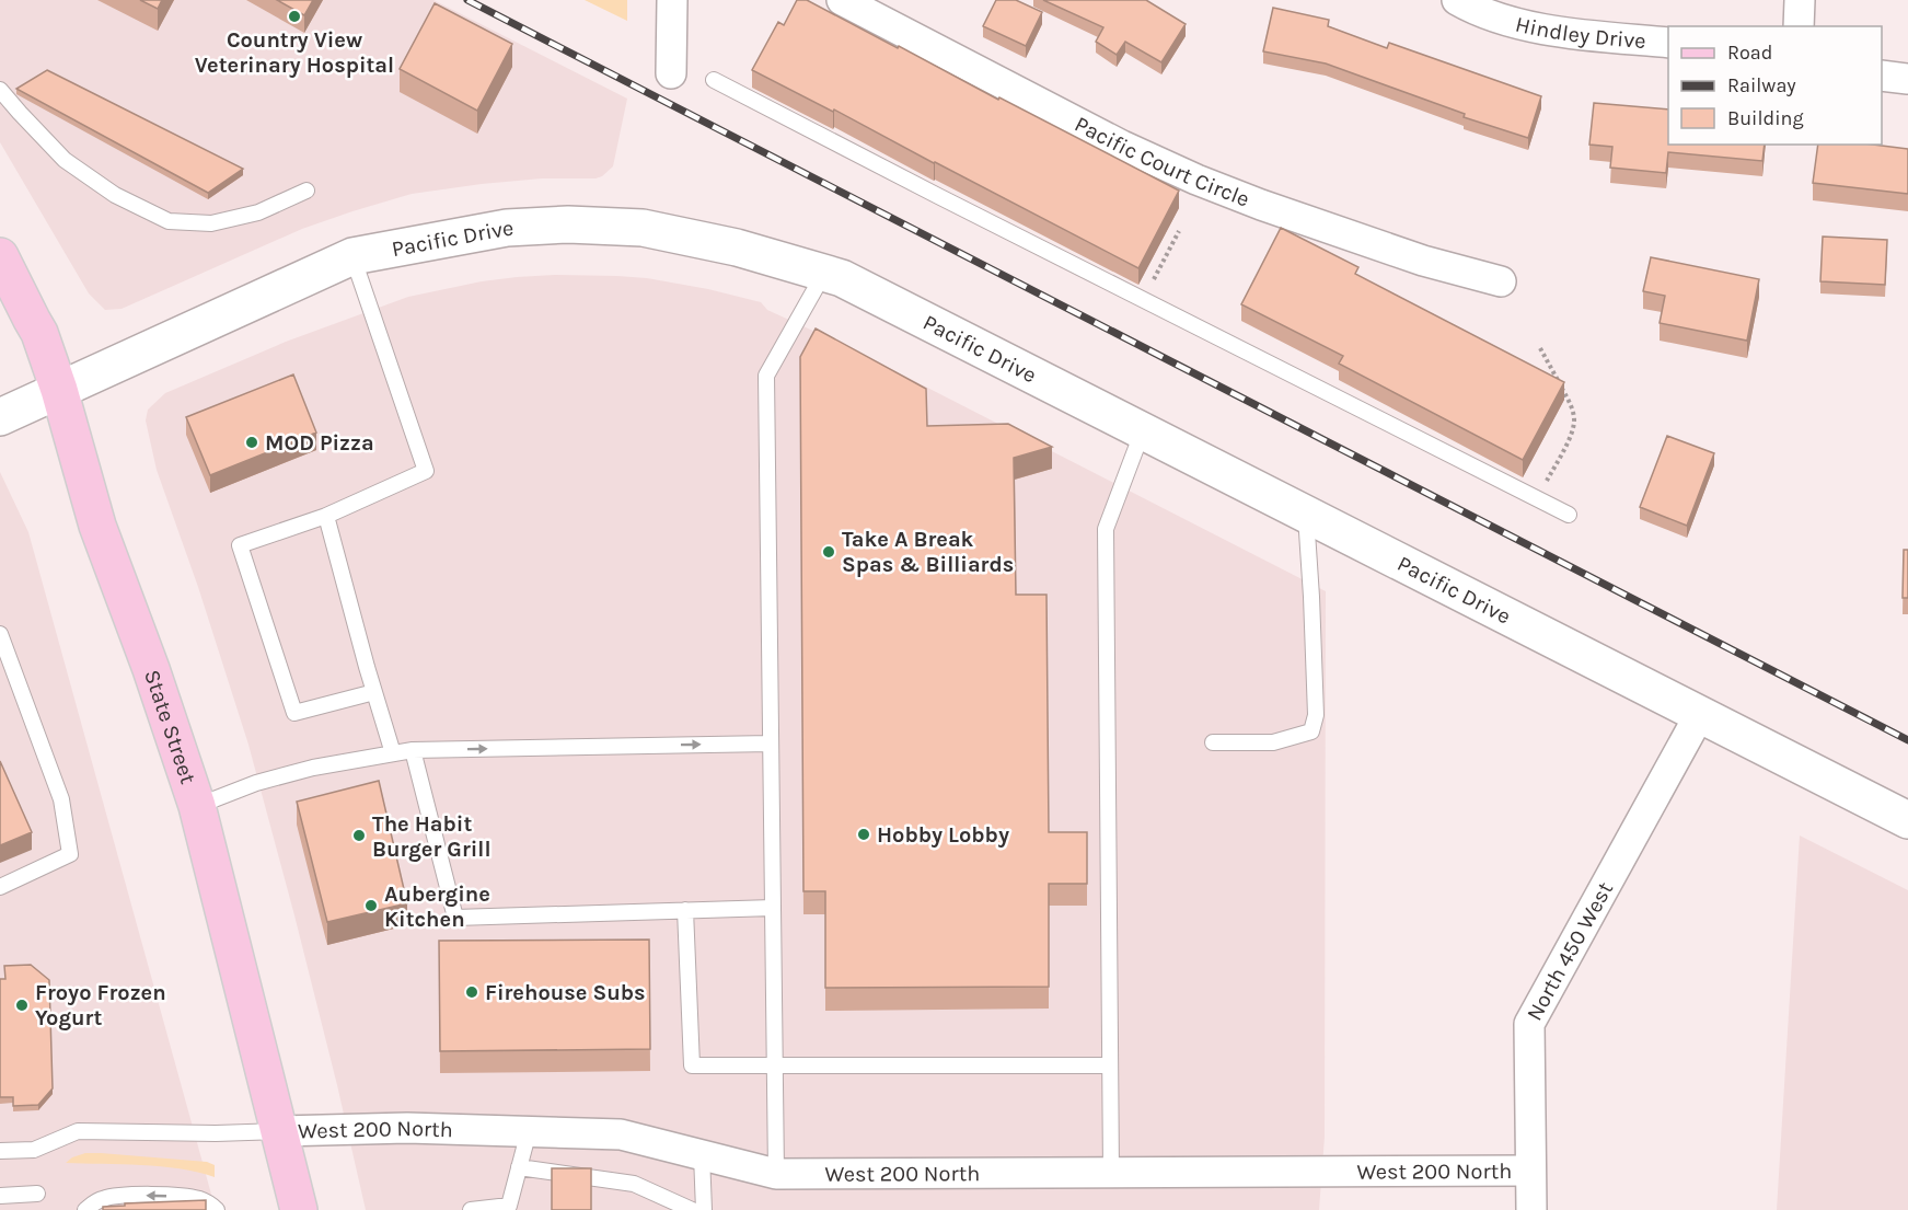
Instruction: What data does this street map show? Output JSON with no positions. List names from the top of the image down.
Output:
{
  "streets": {
    "main road": ["State Street"],
    "street": [
      "Hindley Drive",
      "Pacific Court Circle",
      "Pacific Drive",
      "North 450 West",
      "West 200 North"
    ]
  },
  "crossings": [
    ["Pacific Drive", "State Street"],
    ["Pacific Drive", "North 450 West"],
    ["State Street", "West 200 North"],
    ["North 450 West", "West 200 North"]
  ],
  "places": [
    "Country View Veterinary Hospital",
    "MOD Pizza",
    "Take A Break Spas & Billiards",
    "Hobby Lobby",
    "The Habit Burger Grill",
    "Aubergine Kitchen",
    "Firehouse Subs",
    "Froyo Frozen Yogurt"
  ],
  "legend": ["Road", "Railway", "Building"]
}
